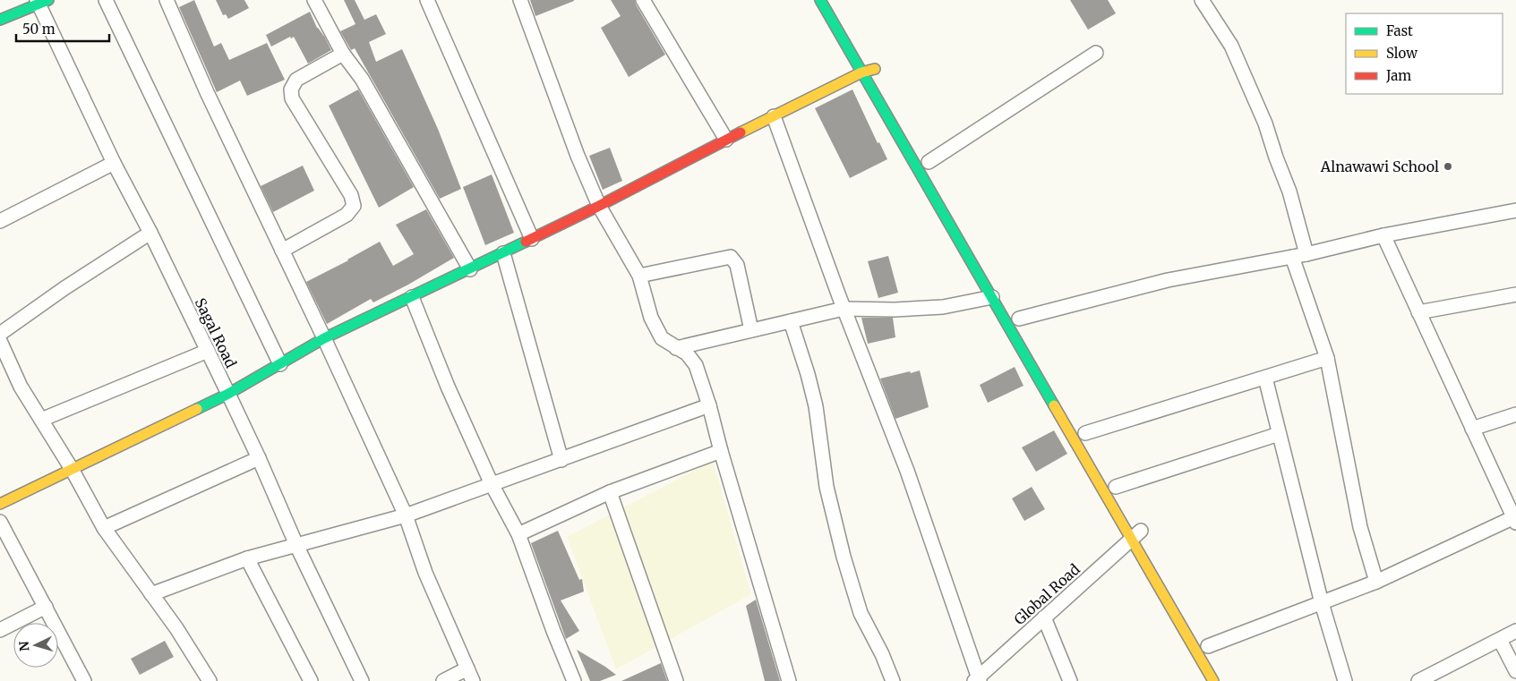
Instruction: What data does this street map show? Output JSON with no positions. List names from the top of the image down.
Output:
{
  "streets": {
    "street": ["Sagal Road", "Global Road"]
  },
  "places": ["Alnawawi School"],
  "legend": ["Fast", "Slow", "Jam"],
  "scale_bar": "50 m",
  "north": "left"
}
